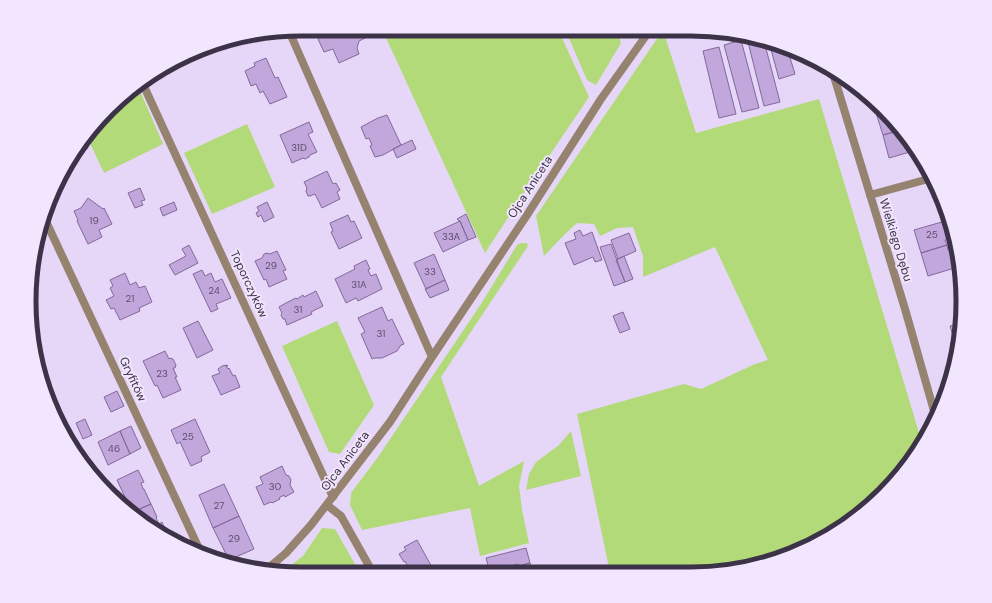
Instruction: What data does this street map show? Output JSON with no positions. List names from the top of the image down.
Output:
{
  "streets": {
    "street": [
      "Ojca Aniceta",
      "Wielkiego Dębu",
      "Toporczyków",
      "Gryfitów"
    ]
  },
  "crossings": [
    ["Ojca Aniceta", "Toporczyków"]
  ],
  "house_numbers": [
    "31D",
    "19",
    "25",
    "33A",
    "29",
    "33",
    "31A",
    "24",
    "21",
    "31",
    "31",
    "23",
    "25",
    "46",
    "30",
    "27",
    "29"
  ]
}
